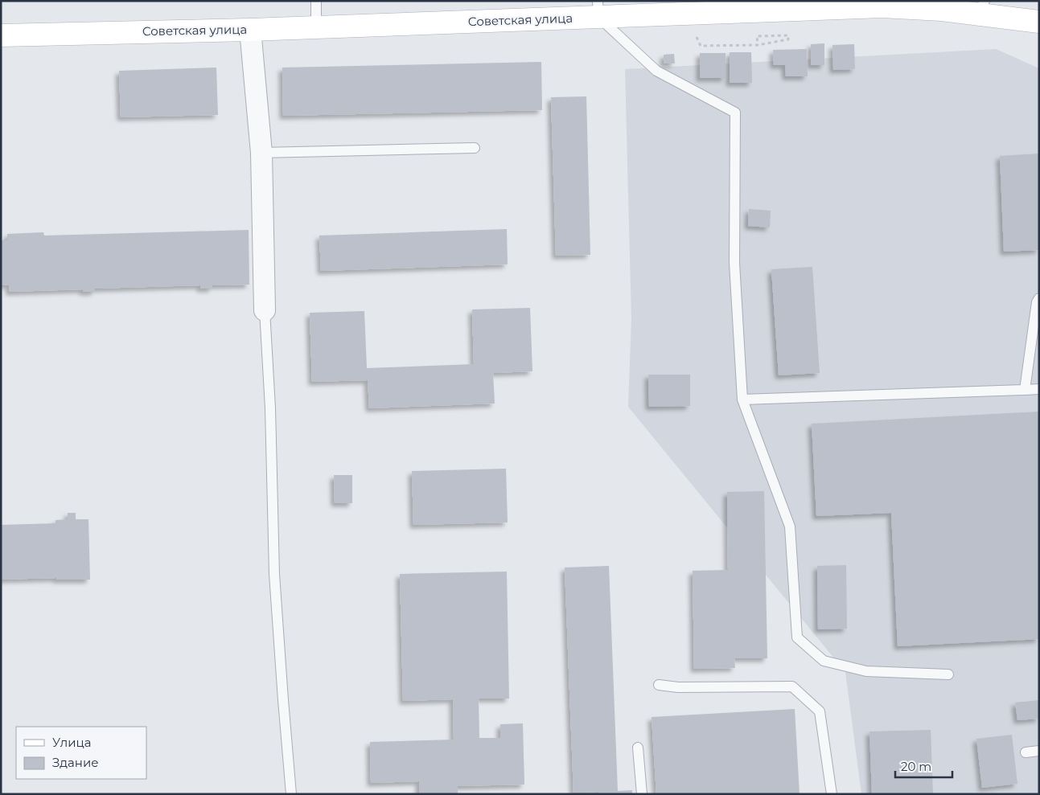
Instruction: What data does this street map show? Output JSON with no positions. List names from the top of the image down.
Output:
{
  "streets": {
    "main road": ["Советская улица"]
  },
  "legend": ["Улица", "Здание"],
  "scale_bar": "20 m"
}
